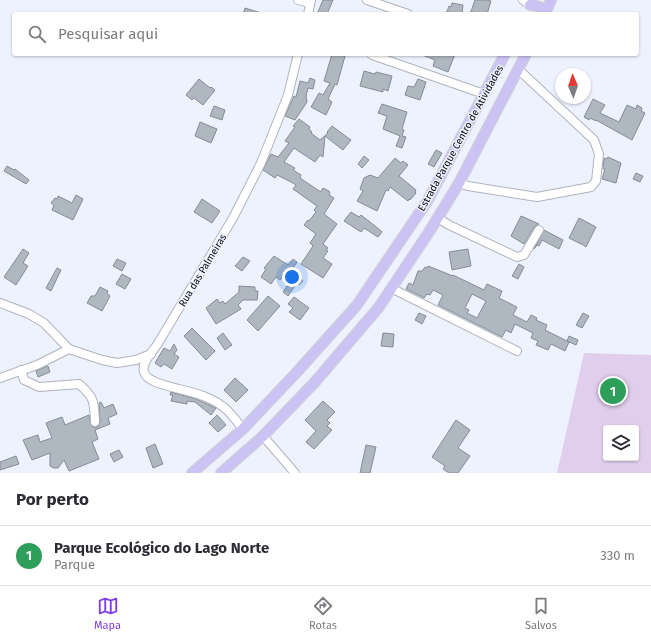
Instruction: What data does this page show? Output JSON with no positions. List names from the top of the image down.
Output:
{
  "streets": {
    "main road": ["Estrada Parque Centro de Atividades"],
    "street": ["Rua das Palmeiras"]
  },
  "crossings": [
    ["Estrada Parque Centro de Atividades", "Rua das Palmeiras"]
  ],
  "north": "top",
  "page": {
    "search": "Pesquisar aqui",
    "pins": "1",
    "heading": "Por perto",
    "list": [
      {
        "mark": "1",
        "name": "Parque Ecológico do Lago Norte",
        "note": "Parque",
        "value": "330 m"
      }
    ],
    "nav": ["Mapa", "Rotas", "Salvos"]
  }
}
